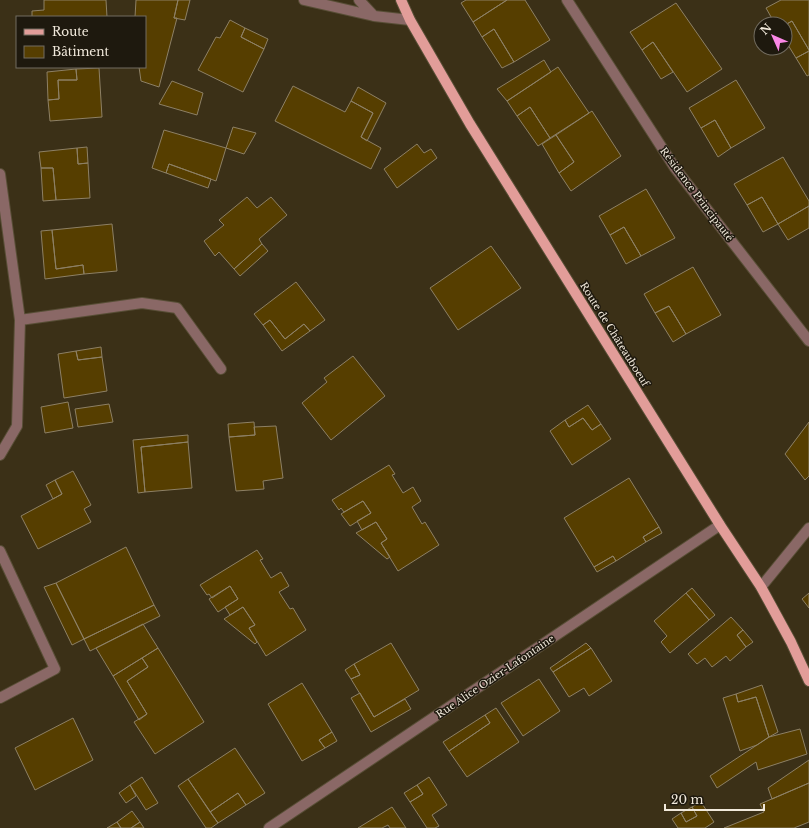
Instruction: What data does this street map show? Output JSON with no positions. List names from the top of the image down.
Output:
{
  "streets": {
    "main road": ["Route de Châteauboeuf"],
    "street": ["Résidence Principauté", "Rue Alice Ozier-Lafontaine"]
  },
  "crossings": [
    ["Route de Châteauboeuf", "Rue Alice Ozier-Lafontaine"]
  ],
  "legend": ["Route", "Bâtiment"],
  "scale_bar": "20 m",
  "north": "top left"
}
